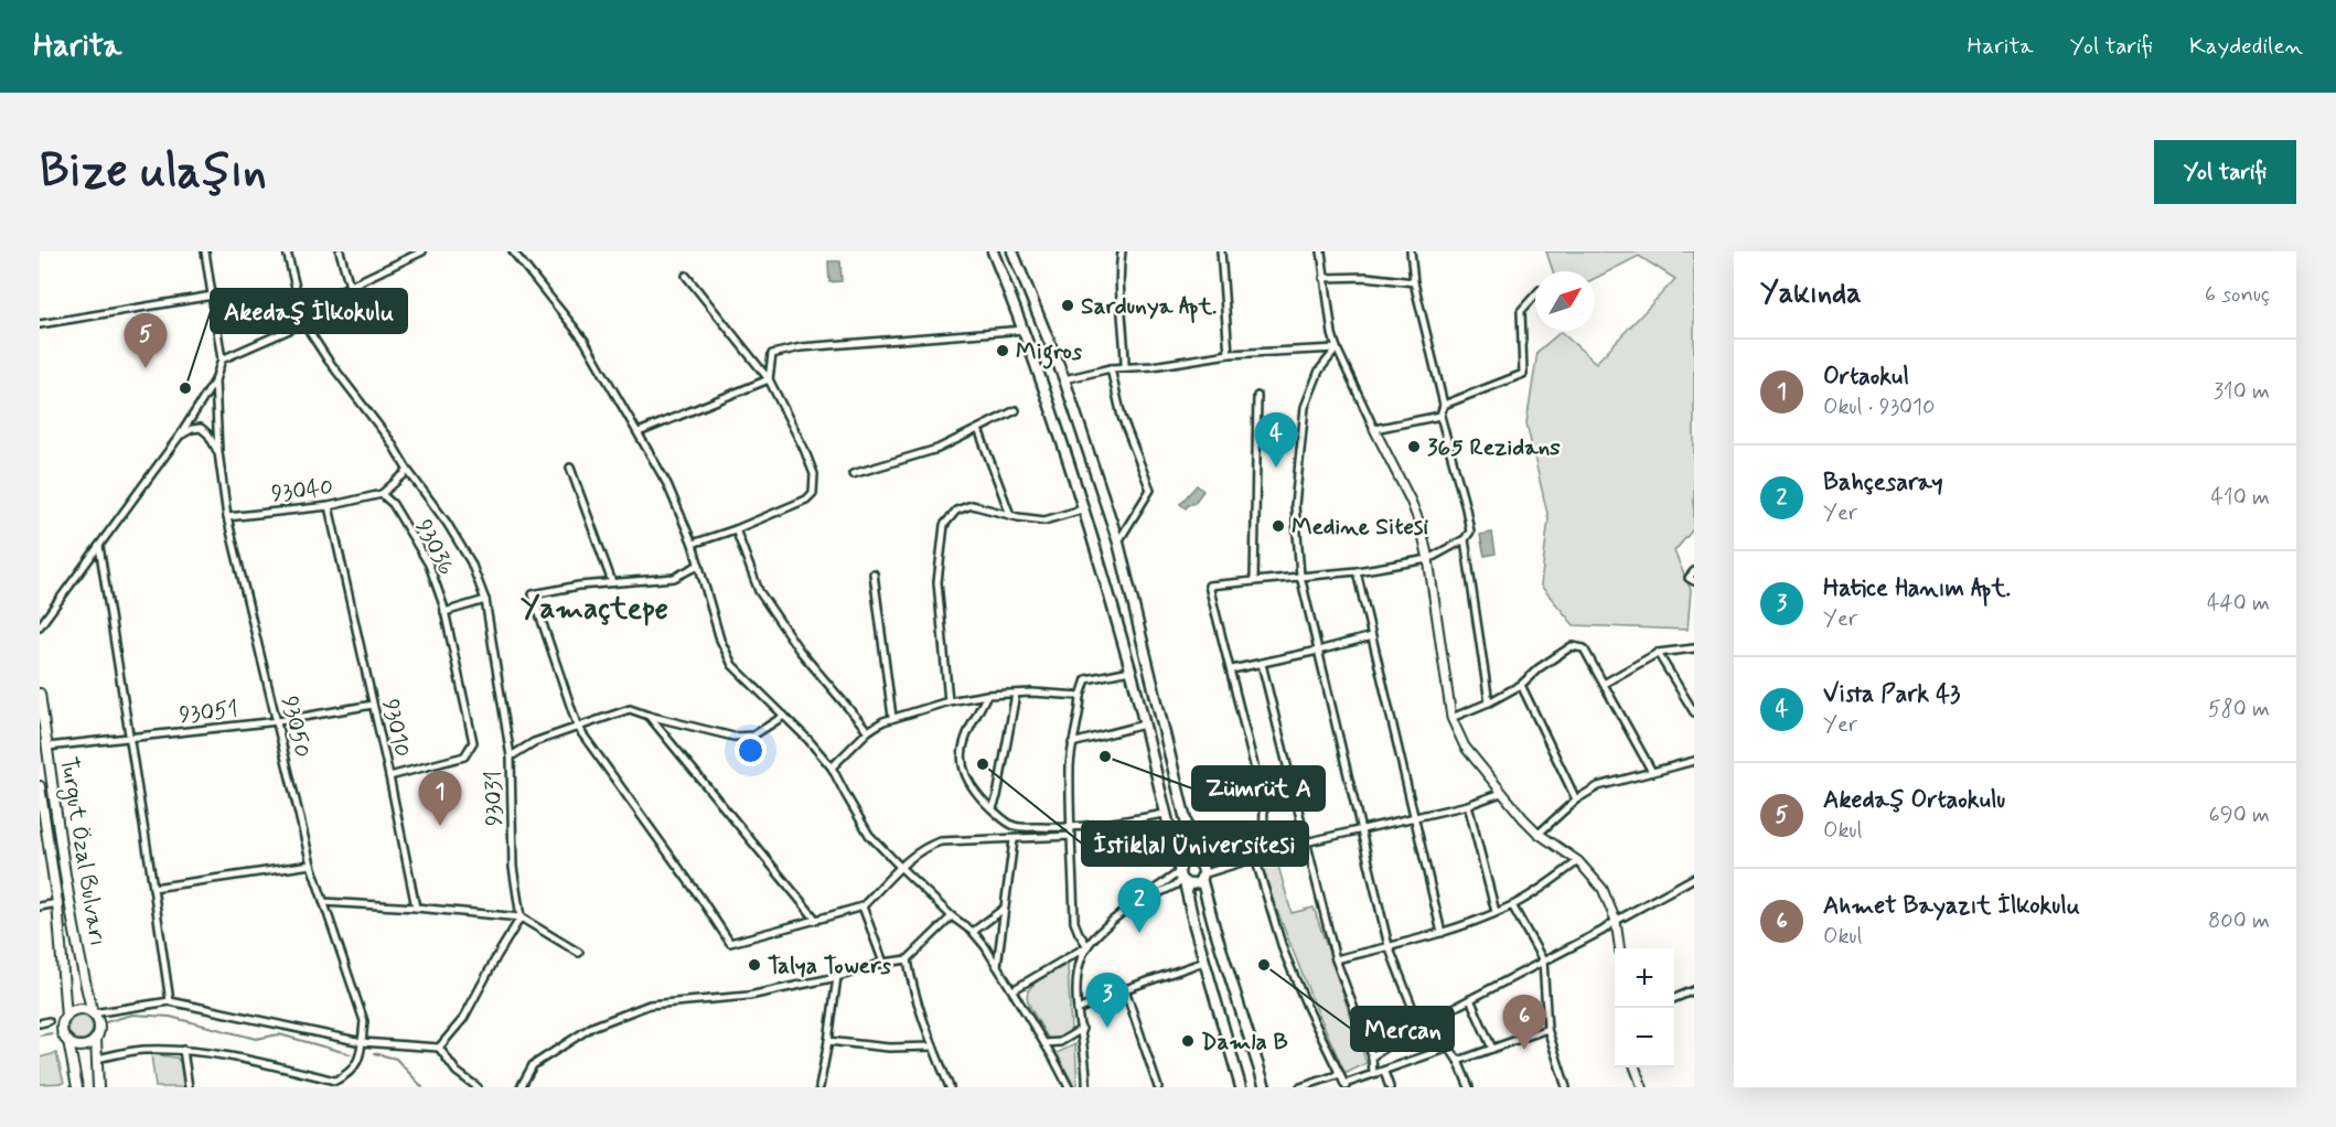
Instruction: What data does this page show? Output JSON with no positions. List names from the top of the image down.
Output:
{
  "streets": {
    "main road": ["Turgut Özal Bulvarı"],
    "street": [
      "93040",
      "93036",
      "93051",
      "93050",
      "93010",
      "93031"
    ]
  },
  "crossings": [
    ["93040", "93036"],
    ["93040", "93050"],
    ["93040", "93010"],
    ["93036", "93010"],
    ["93051", "93050"],
    ["93051", "93010"],
    ["93051", "Turgut Özal Bulvarı"]
  ],
  "districts": ["Yamaçtepe"],
  "places": [
    "Sardunya Apt.",
    "Migros",
    "Akedaş İlkokulu",
    "365 Rezidans",
    "Medine Sitesi",
    "Zümrüt A",
    "İstiklal Üniversitesi",
    "Talya Towers",
    "Mercan",
    "Damla B"
  ],
  "north": "top right",
  "page": {
    "header": "Harita",
    "nav": ["Harita", "Yol tarifi", "Kaydedilen"],
    "buttons": "Yol tarifi",
    "title": "Bize ulaşın",
    "heading": ["Yakında", "6 sonuç"],
    "pins": [
      "5",
      "4",
      "1",
      "2",
      "3",
      "6"
    ],
    "list": [
      {
        "mark": "1",
        "name": "Ortaokul",
        "note": "Okul · 93010",
        "value": "310 m"
      },
      {
        "mark": "2",
        "name": "Bahçesaray",
        "note": "Yer",
        "value": "410 m"
      },
      {
        "mark": "3",
        "name": "Hatice Hanım Apt.",
        "note": "Yer",
        "value": "440 m"
      },
      {
        "mark": "4",
        "name": "Vista Park 43",
        "note": "Yer",
        "value": "580 m"
      },
      {
        "mark": "5",
        "name": "Akedaş Ortaokulu",
        "note": "Okul",
        "value": "690 m"
      },
      {
        "mark": "6",
        "name": "Ahmet Bayazıt İlkokulu",
        "note": "Okul",
        "value": "800 m"
      }
    ],
    "map_buttons": ["+", "−"]
  }
}
